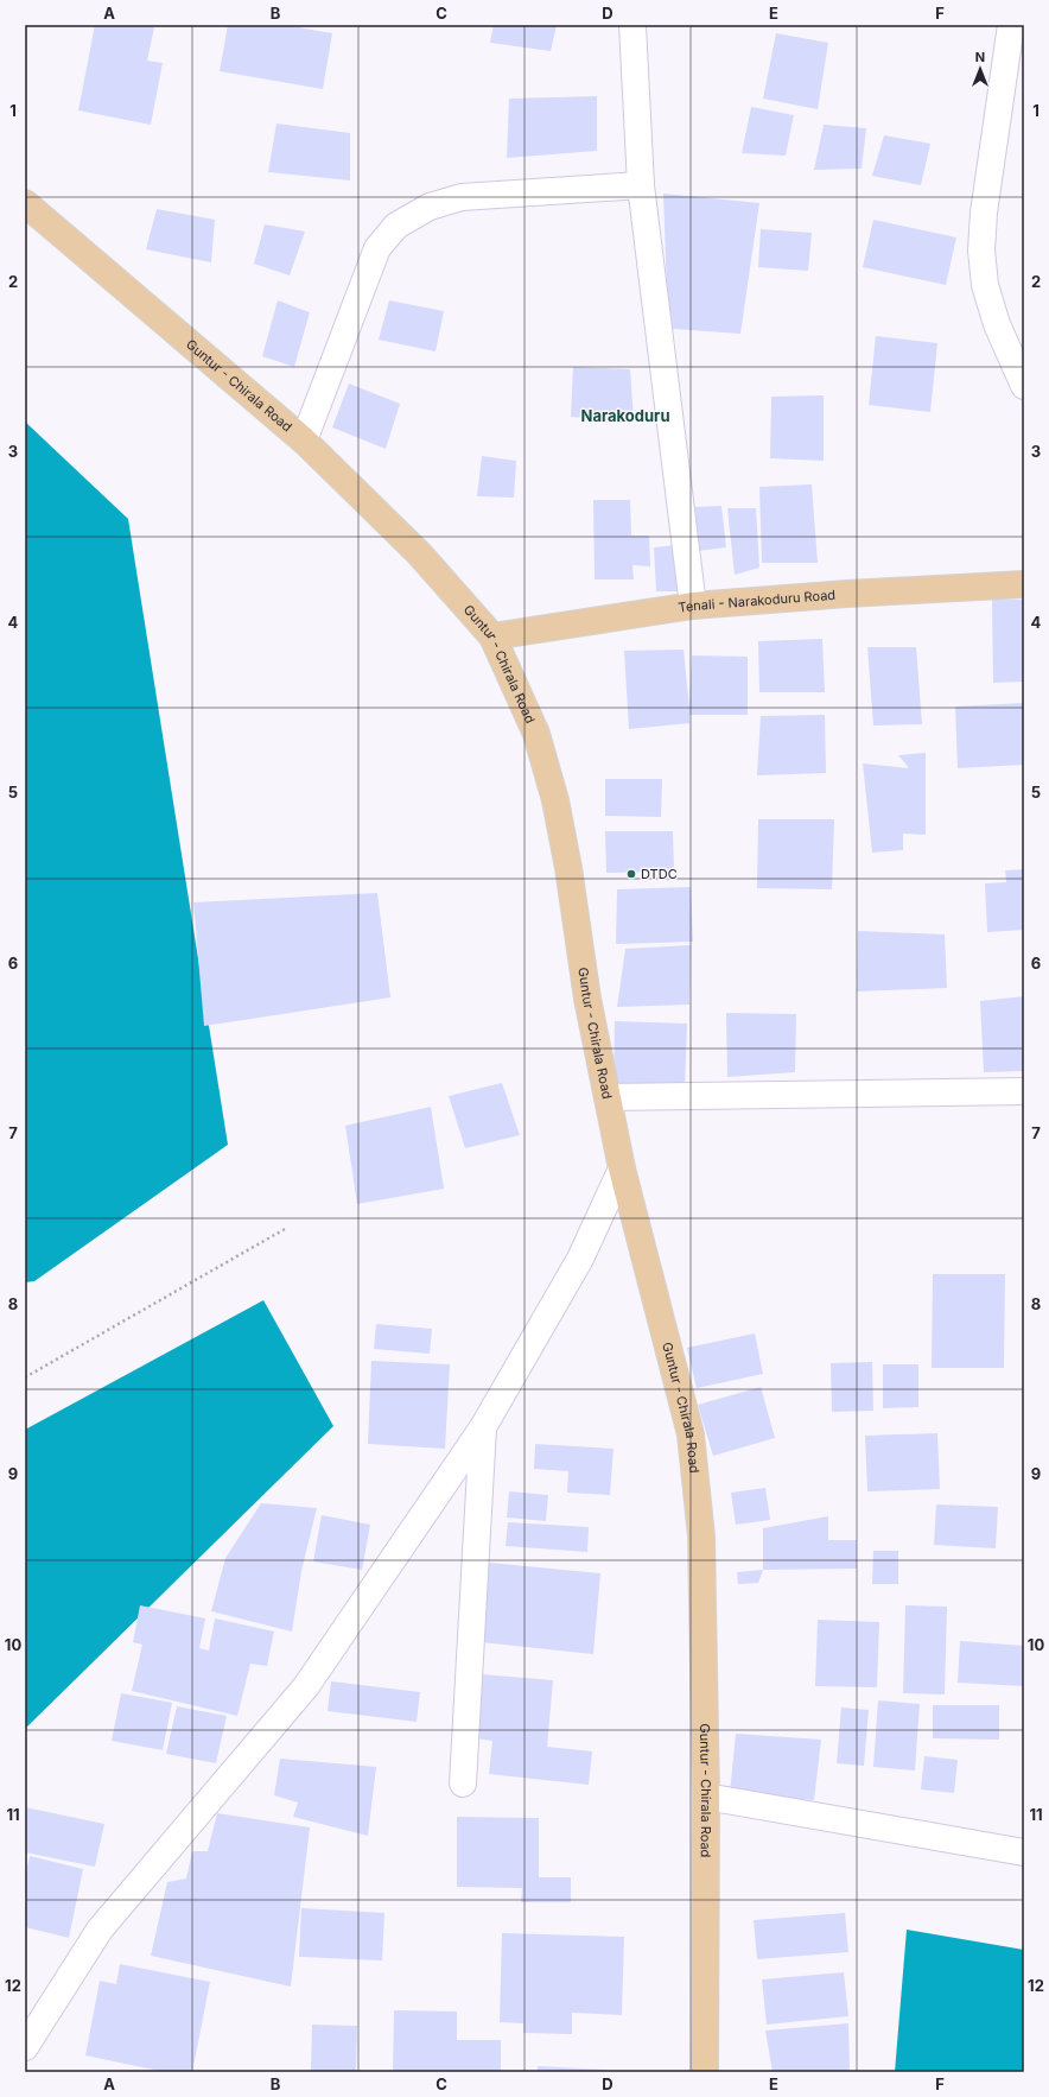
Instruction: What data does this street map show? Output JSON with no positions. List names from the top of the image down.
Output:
{
  "streets": {
    "main road": ["Guntur - Chirala Road", "Tenali - Narakoduru Road"]
  },
  "crossings": [
    ["Guntur - Chirala Road", "Tenali - Narakoduru Road"]
  ],
  "districts": ["Narakoduru"],
  "places": ["DTDC"],
  "north": "top",
  "grid": {
    "columns": [
      "A",
      "B",
      "C",
      "D",
      "E",
      "F"
    ],
    "rows": [
      "1",
      "2",
      "3",
      "4",
      "5",
      "6",
      "7",
      "8",
      "9",
      "10",
      "11",
      "12"
    ]
  }
}
